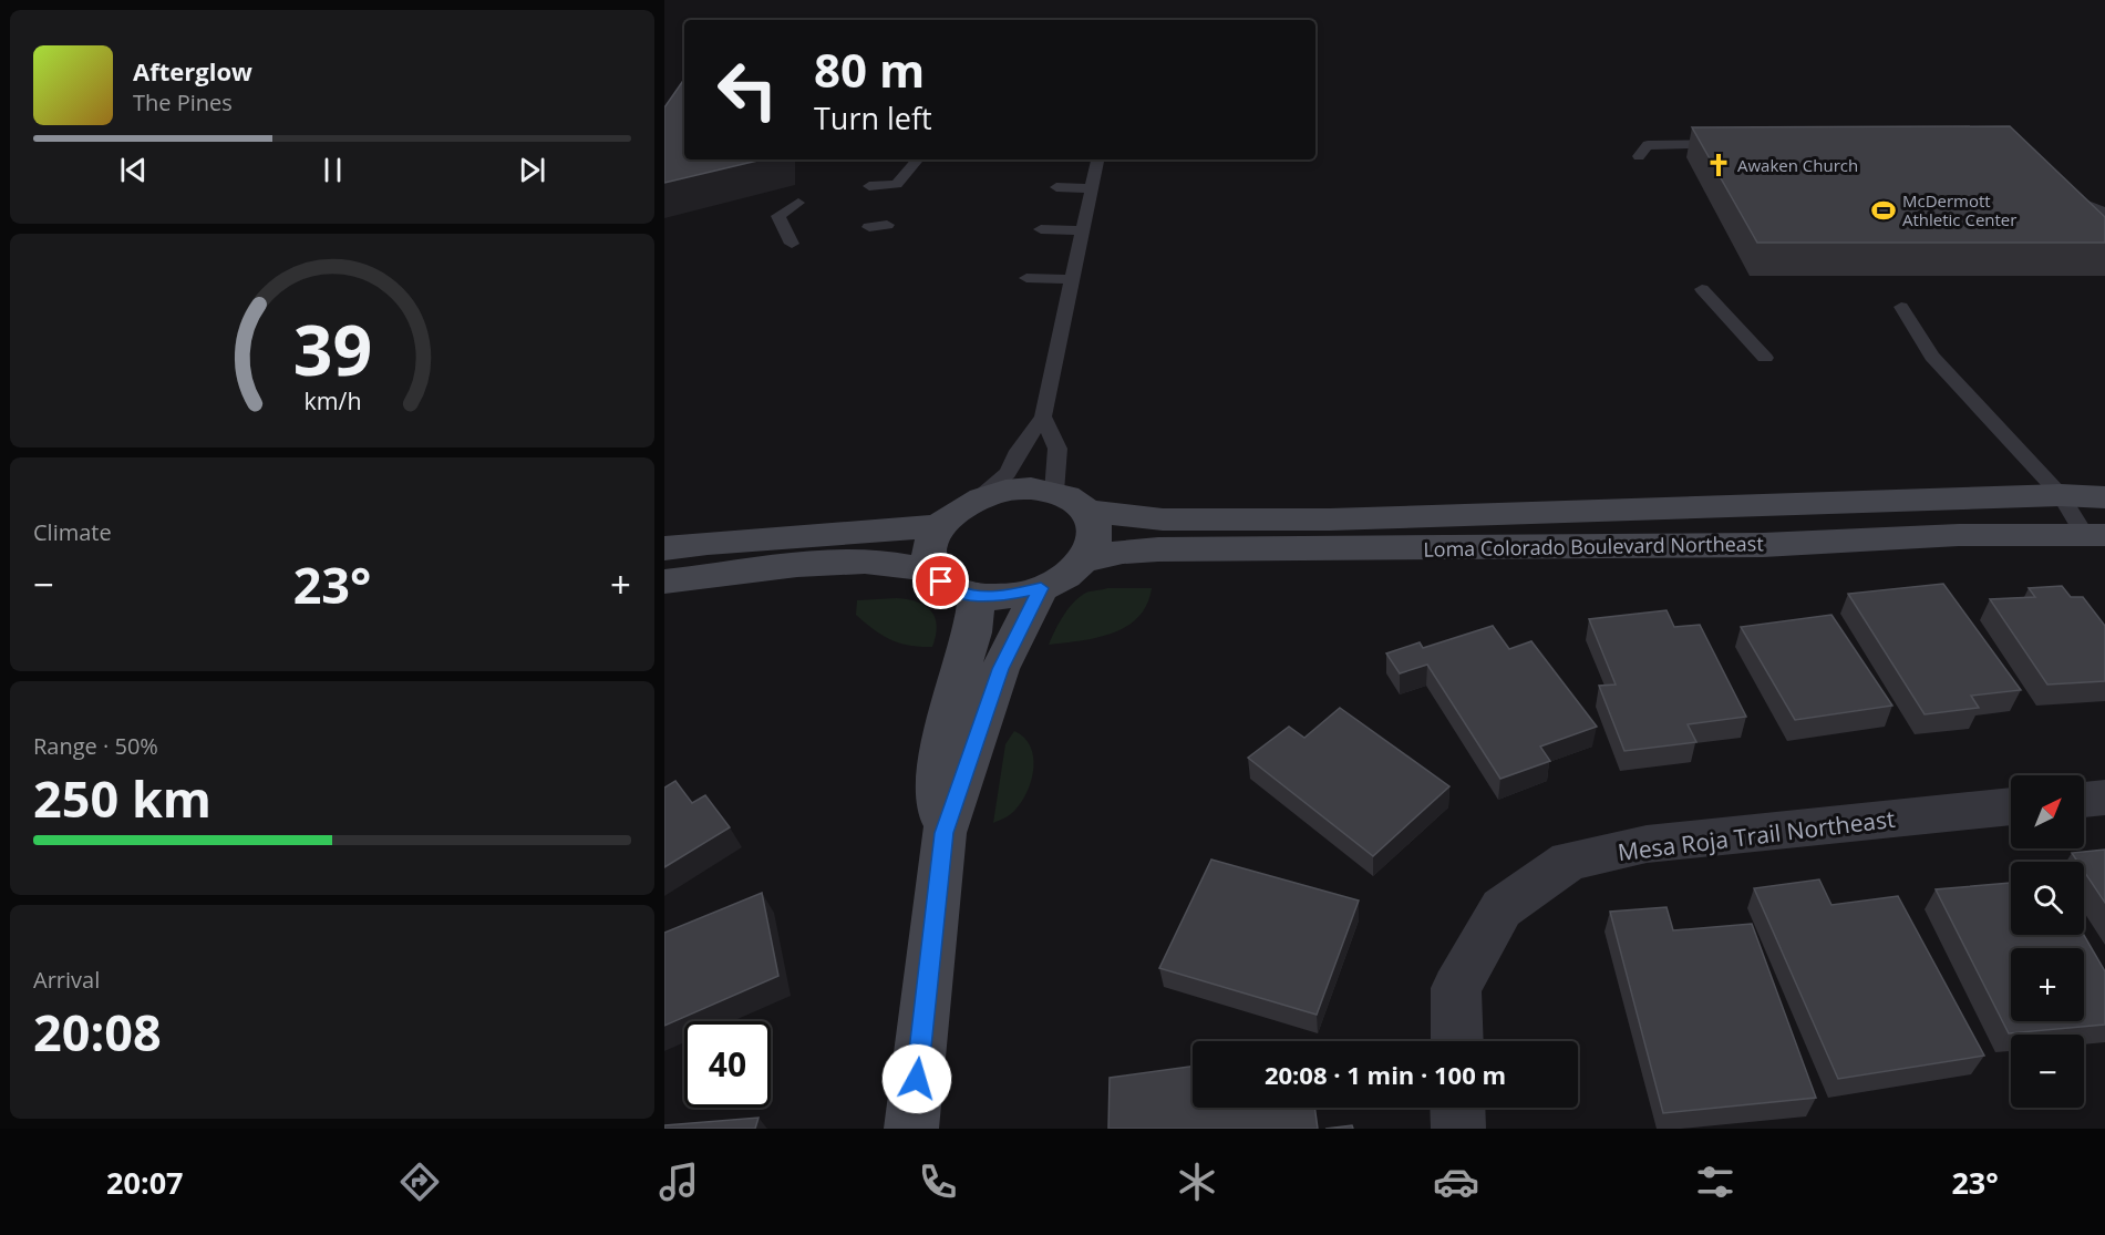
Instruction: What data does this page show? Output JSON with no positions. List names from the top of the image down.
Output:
{
  "streets": {
    "street": ["Loma Colorado Boulevard Northeast", "Mesa Roja Trail Northeast"]
  },
  "places": {
    "church": ["Awaken Church"],
    "sports": ["McDermott Athletic Center"]
  },
  "north": "top right",
  "page": {
    "turn": ["80 m", "Turn left"],
    "song": ["Afterglow", "The Pines"],
    "tile": [
      "Climate",
      ["Range · 50%", "250 km"],
      ["Arrival", "20:08"]
    ],
    "heat": ["−", "23°", "+"],
    "map_buttons": ["+", "−"],
    "limit": "40",
    "trip": "20:08 · 1 min · 100 m",
    "tabs": ["20:07", "23°"],
    "gauge": ["39", "km/h"]
  }
}
